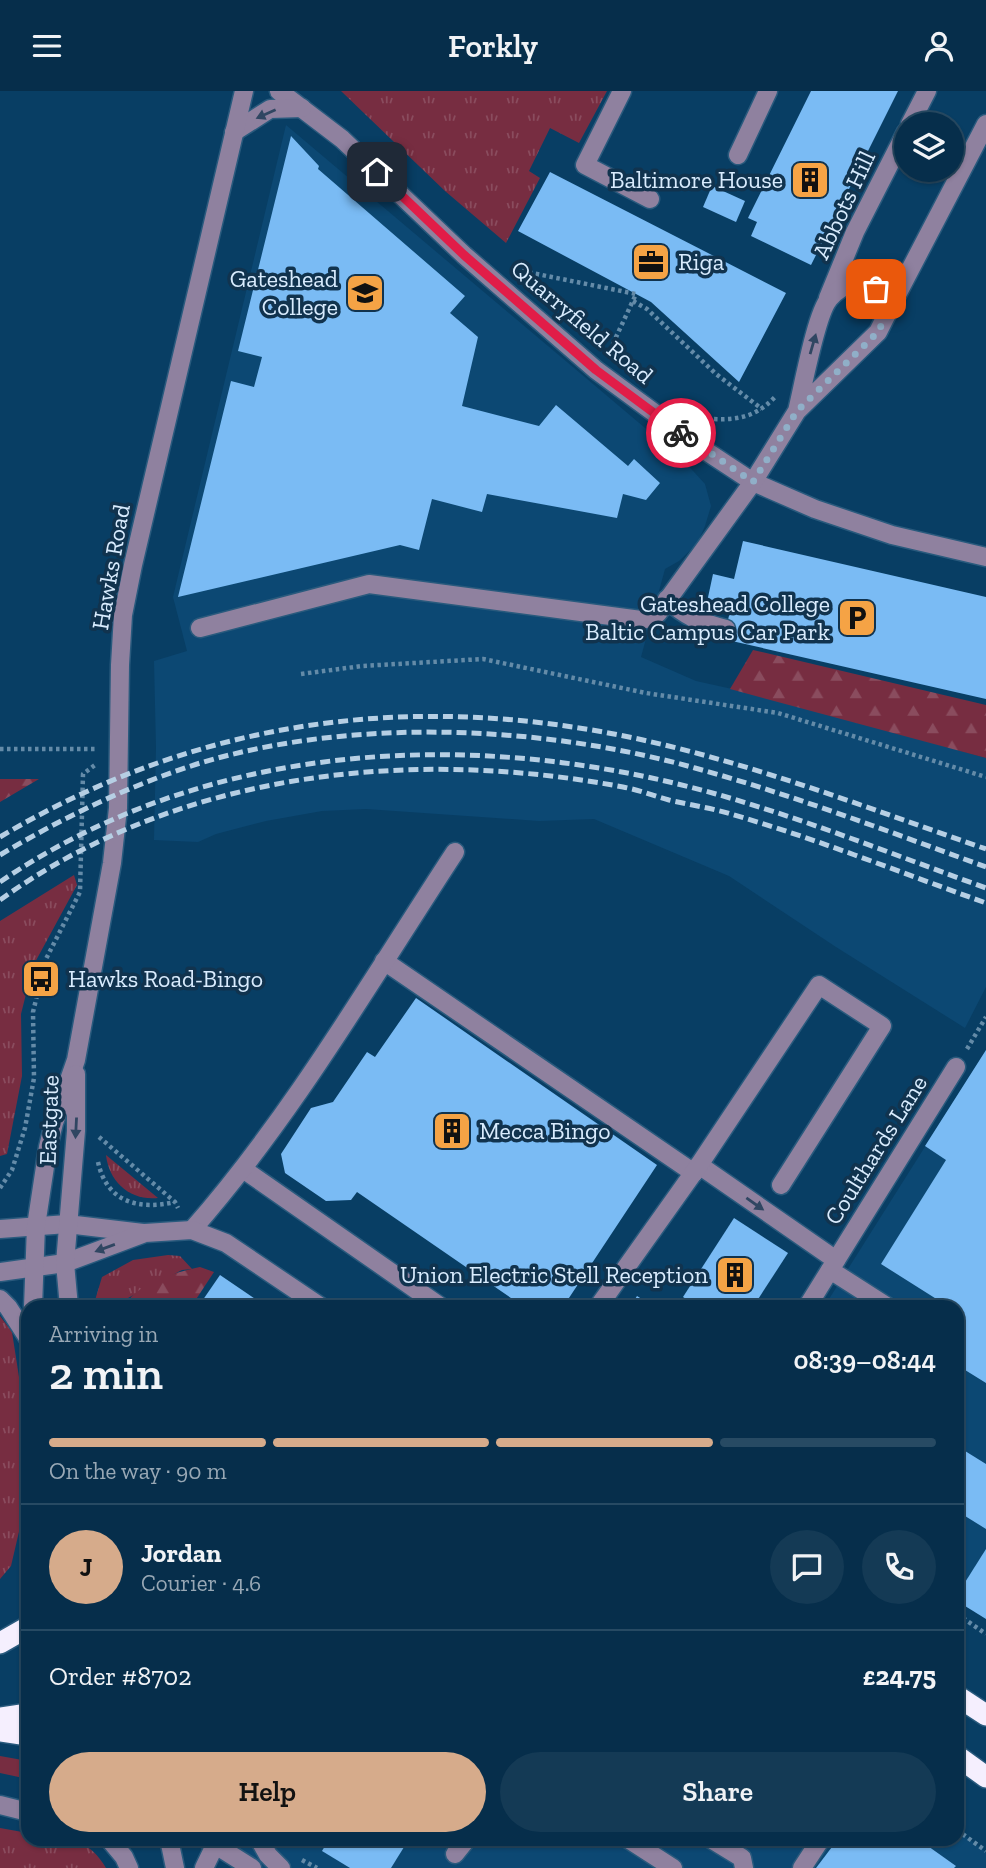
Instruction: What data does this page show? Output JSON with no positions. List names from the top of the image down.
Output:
{
  "streets": {
    "street": [
      "Abbots Hill",
      "Quarryfield Road",
      "Hawks Road",
      "Eastgate",
      "Coulthards Lane"
    ]
  },
  "crossings": [
    ["Abbots Hill", "Quarryfield Road"],
    ["Hawks Road", "Eastgate"]
  ],
  "places": {
    "building": ["Baltimore House", "Mecca Bingo", "Union Electric Stell Reception"],
    "office": ["Riga"],
    "school or university": ["Gateshead College"],
    "parking": ["Gateshead College Baltic Campus Car Park"],
    "bus stop": ["Hawks Road-Bingo"]
  },
  "page": {
    "header": "Forkly",
    "heading": ["2 min", "Arriving in", "08:39–08:44"],
    "panel": [
      "Jordan",
      "Courier · 4.6",
      "Order #8702",
      "£24.75"
    ],
    "bar": "On the way · 90 m",
    "round": "J",
    "buttons": ["Help", "Share"]
  }
}
